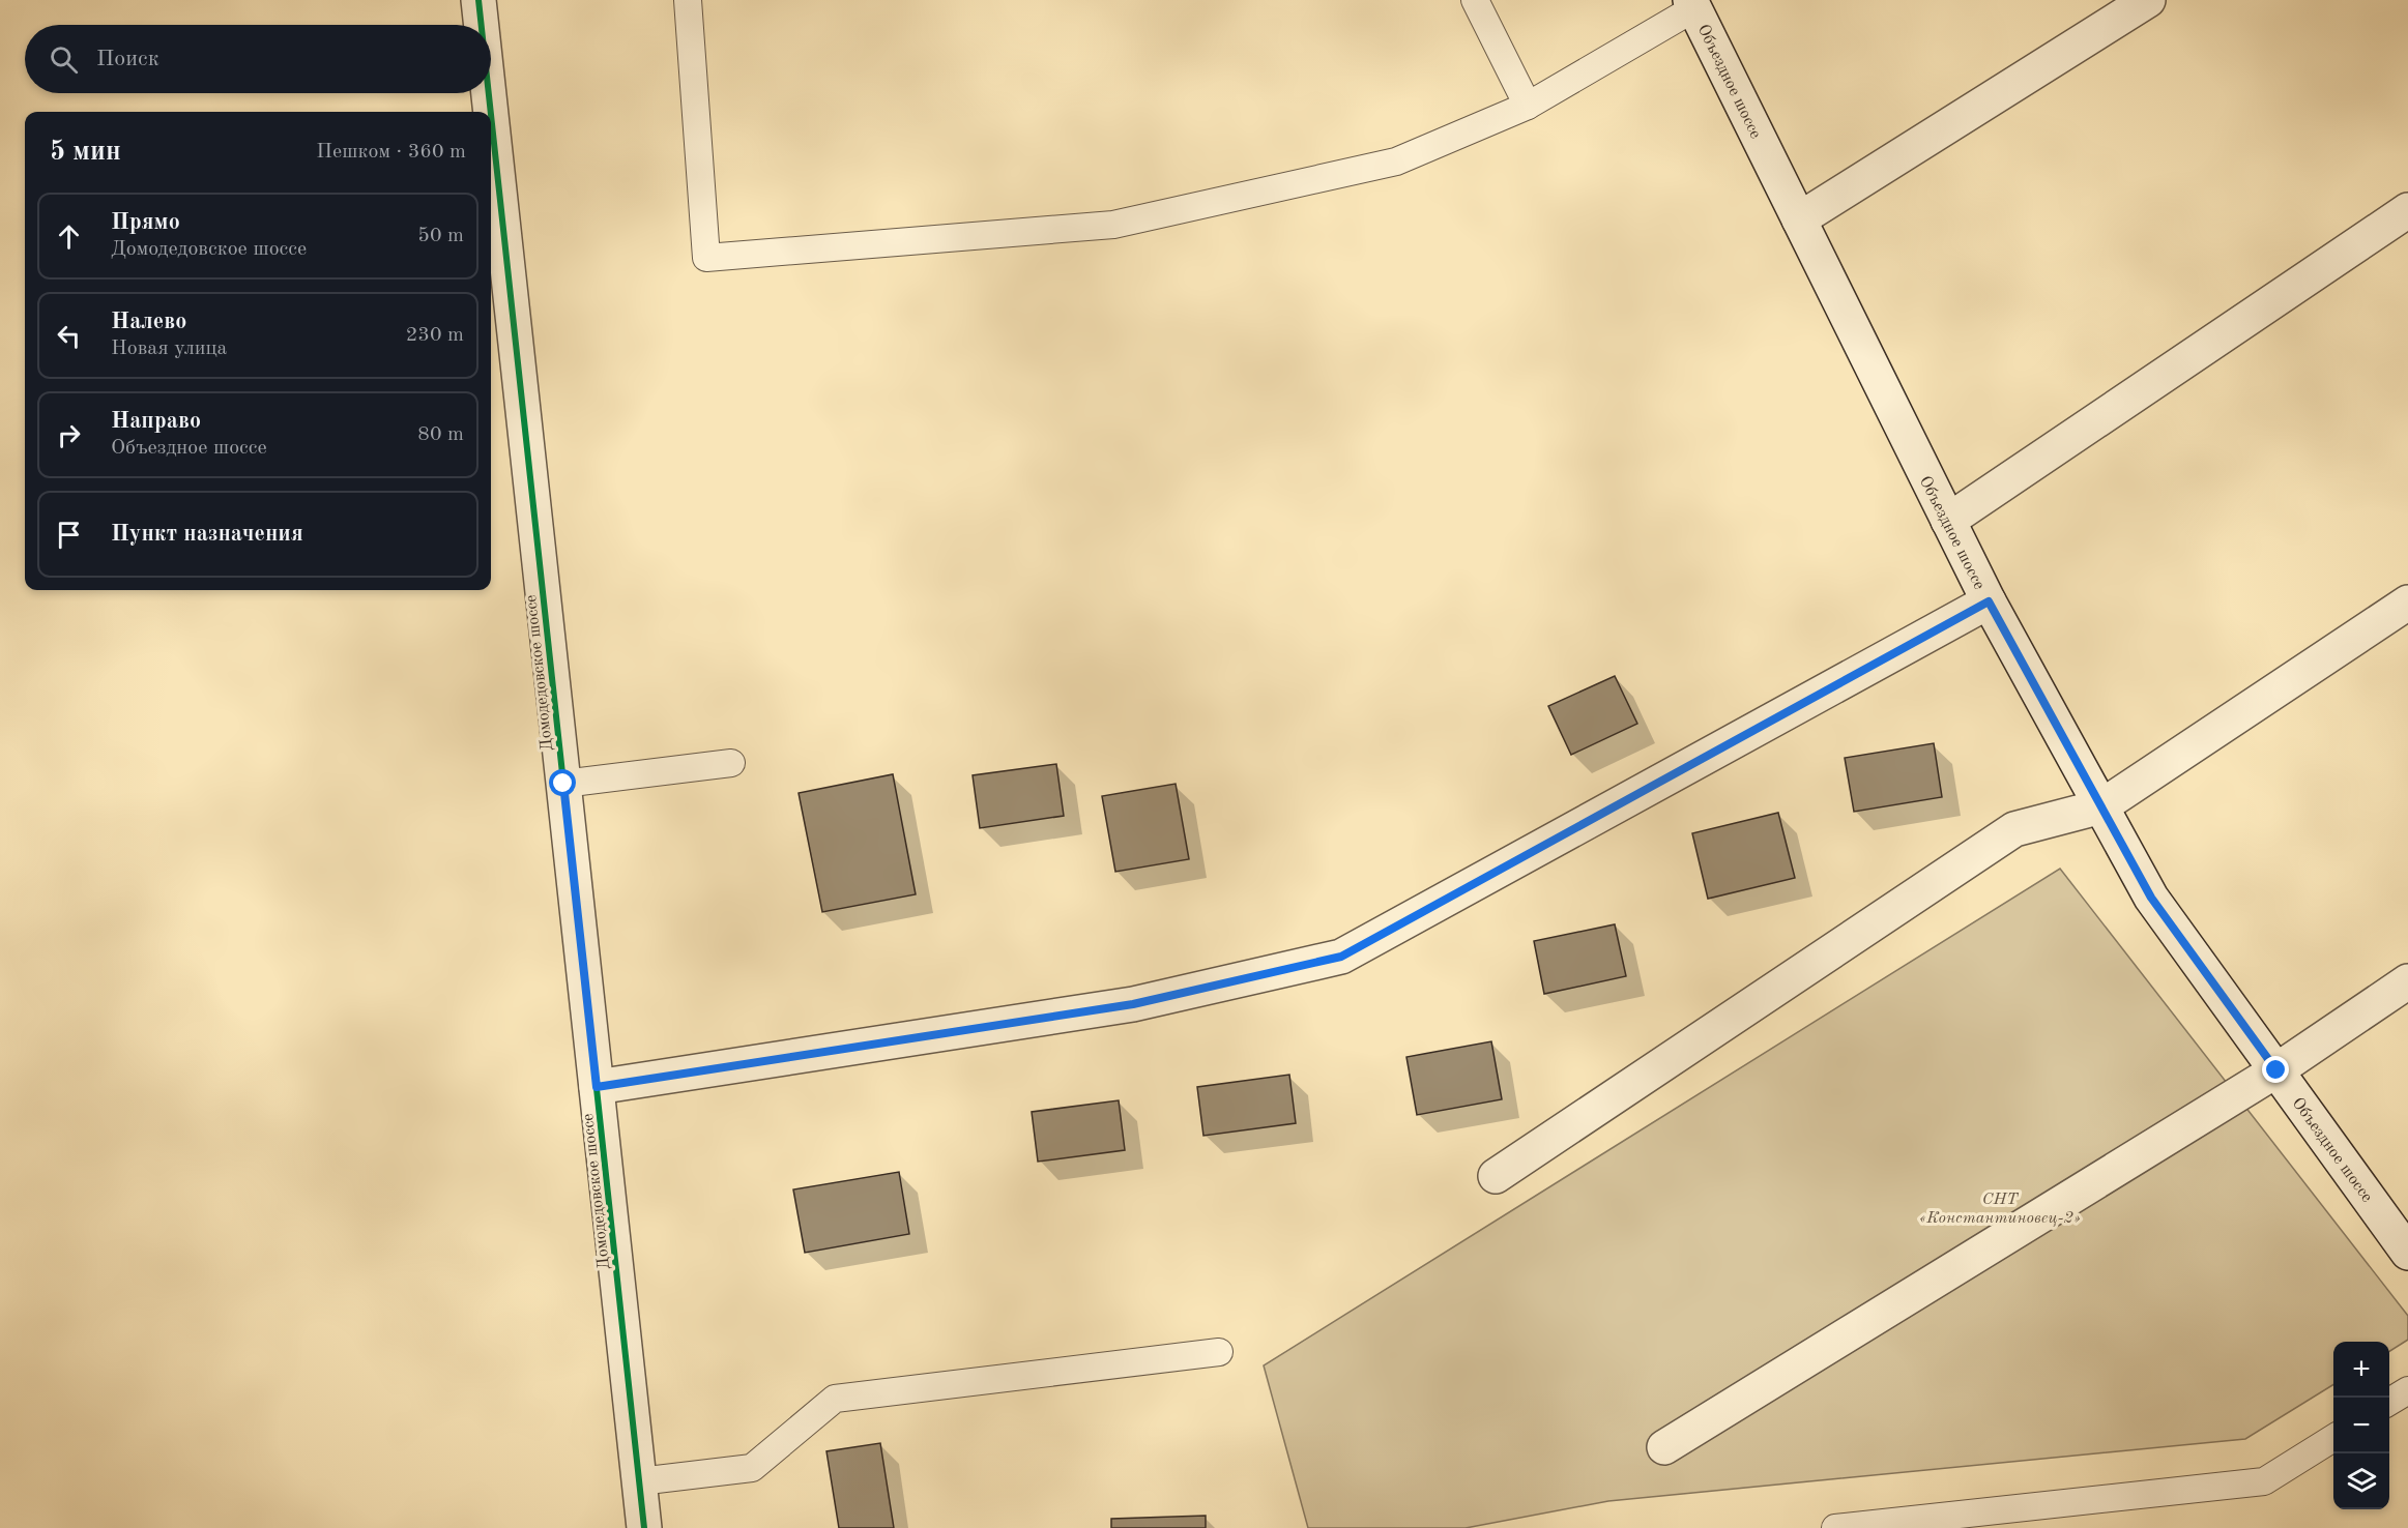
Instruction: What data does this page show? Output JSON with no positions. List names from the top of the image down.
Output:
{
  "streets": {
    "street": ["Объездное шоссе", "Домодедовское шоссе"]
  },
  "parks": ["СНТ «Константиновец-2»"],
  "page": {
    "search": "Поиск",
    "heading": ["5 мин", "Пешком · 360 m"],
    "list": [
      ["Прямо", "Домодедовское шоссе", "50 m"],
      ["Налево", "Новая улица", "230 m"],
      ["Направо", "Объездное шоссе", "80 m"],
      "Пункт назначения"
    ],
    "map_buttons": ["+", "−"]
  }
}
